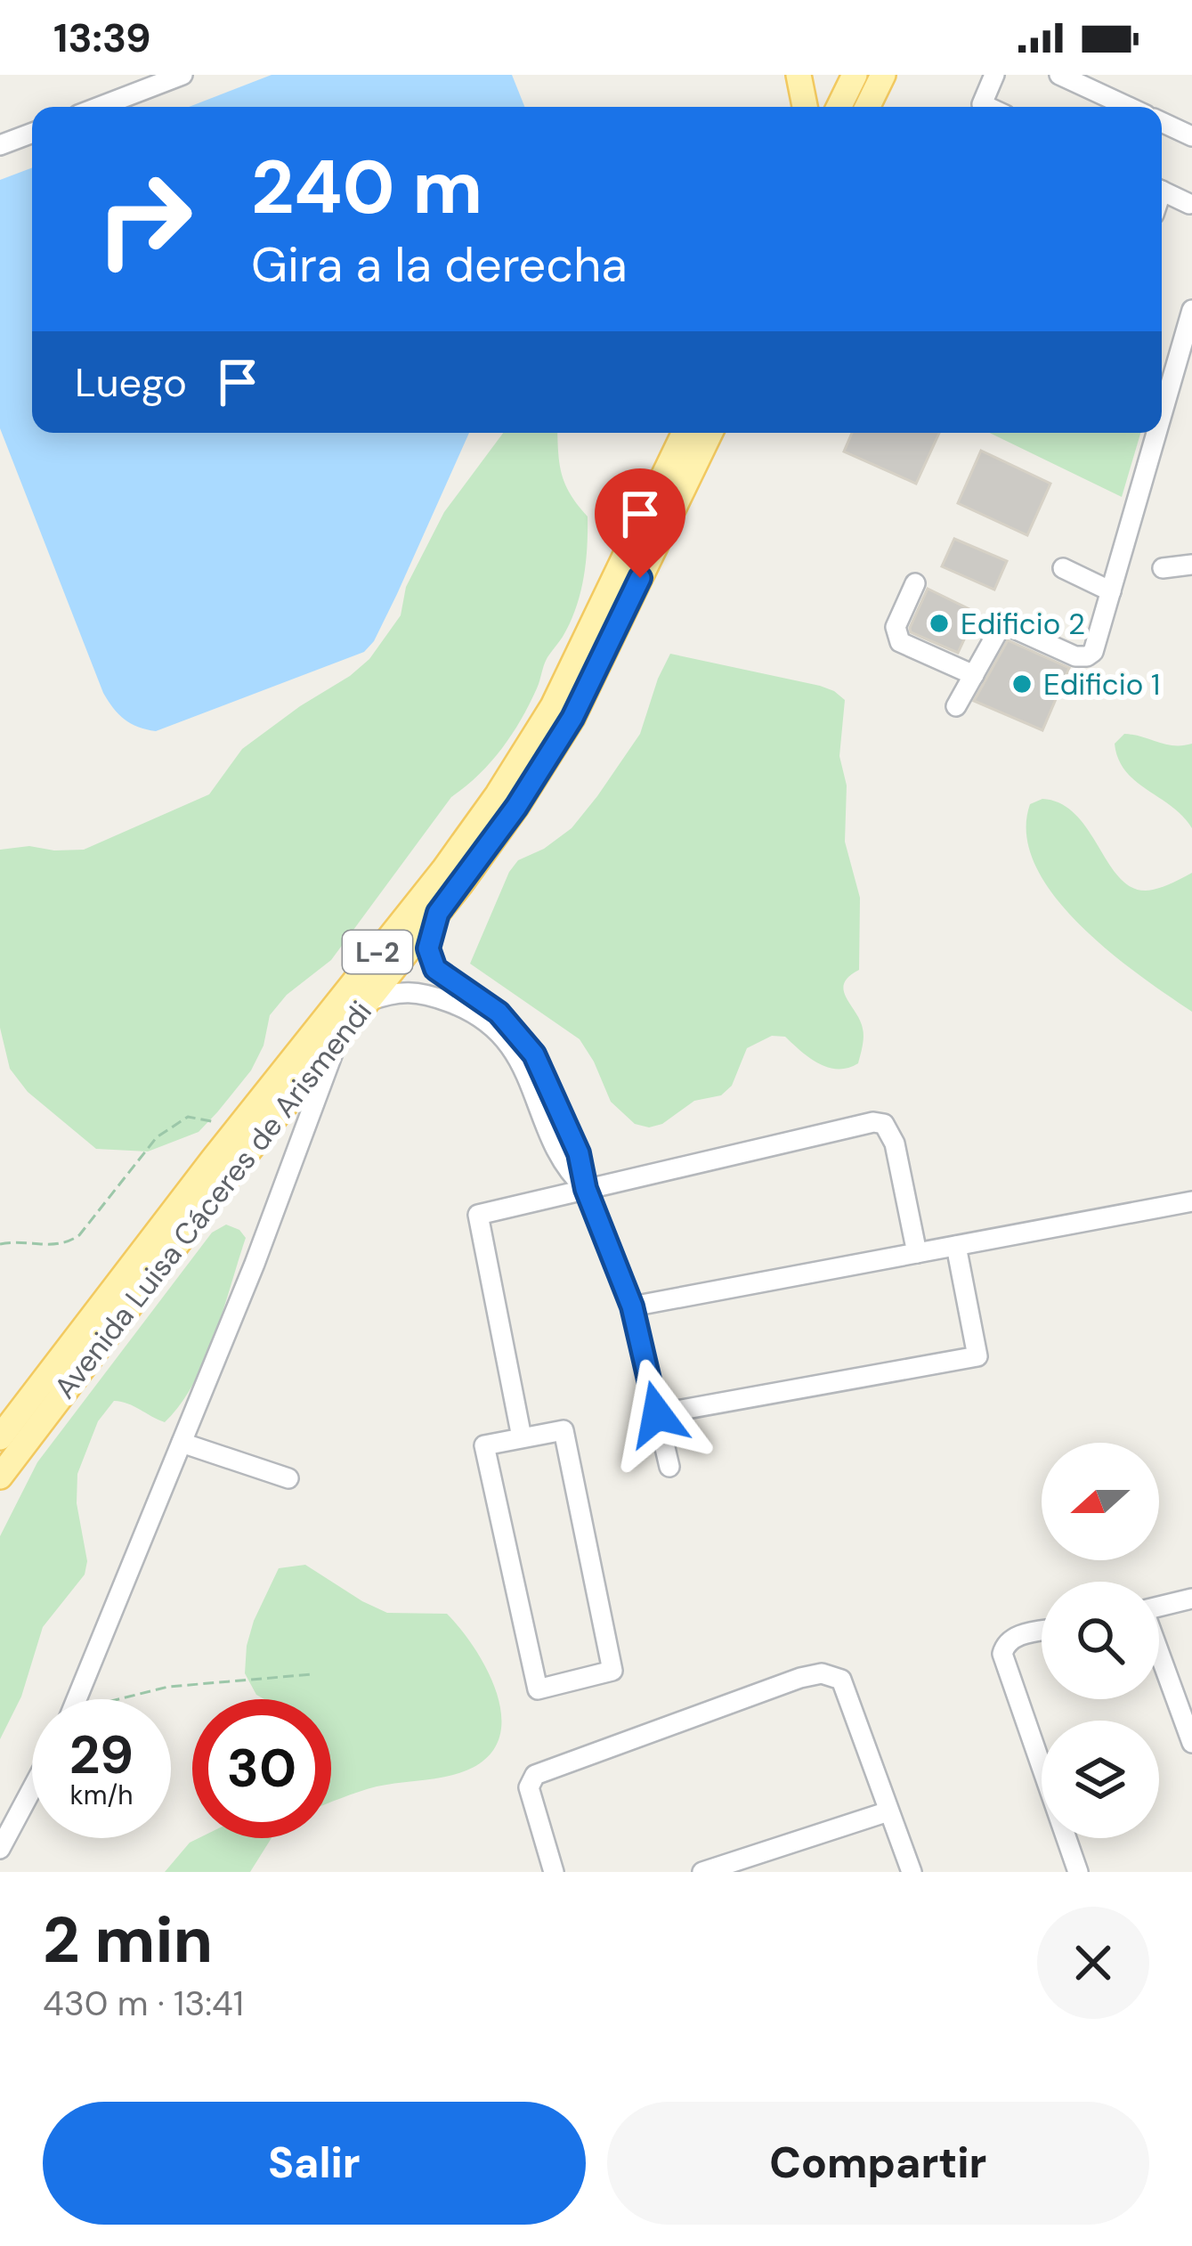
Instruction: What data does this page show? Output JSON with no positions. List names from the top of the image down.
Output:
{
  "streets": {
    "main road": ["L-2", "Avenida Luisa Cáceres de Arismendi"]
  },
  "crossings": [
    ["L-2", "Avenida Luisa Cáceres de Arismendi"]
  ],
  "places": ["Edificio 2", "Edificio 1"],
  "north": "left",
  "page": {
    "status": "13:39",
    "turn": ["240 m", "Gira a la derecha"],
    "then": "Luego",
    "speed": "29 km/h",
    "limit": "30",
    "heading": ["2 min", "430 m · 13:41"],
    "buttons": ["Salir", "Compartir"]
  }
}
